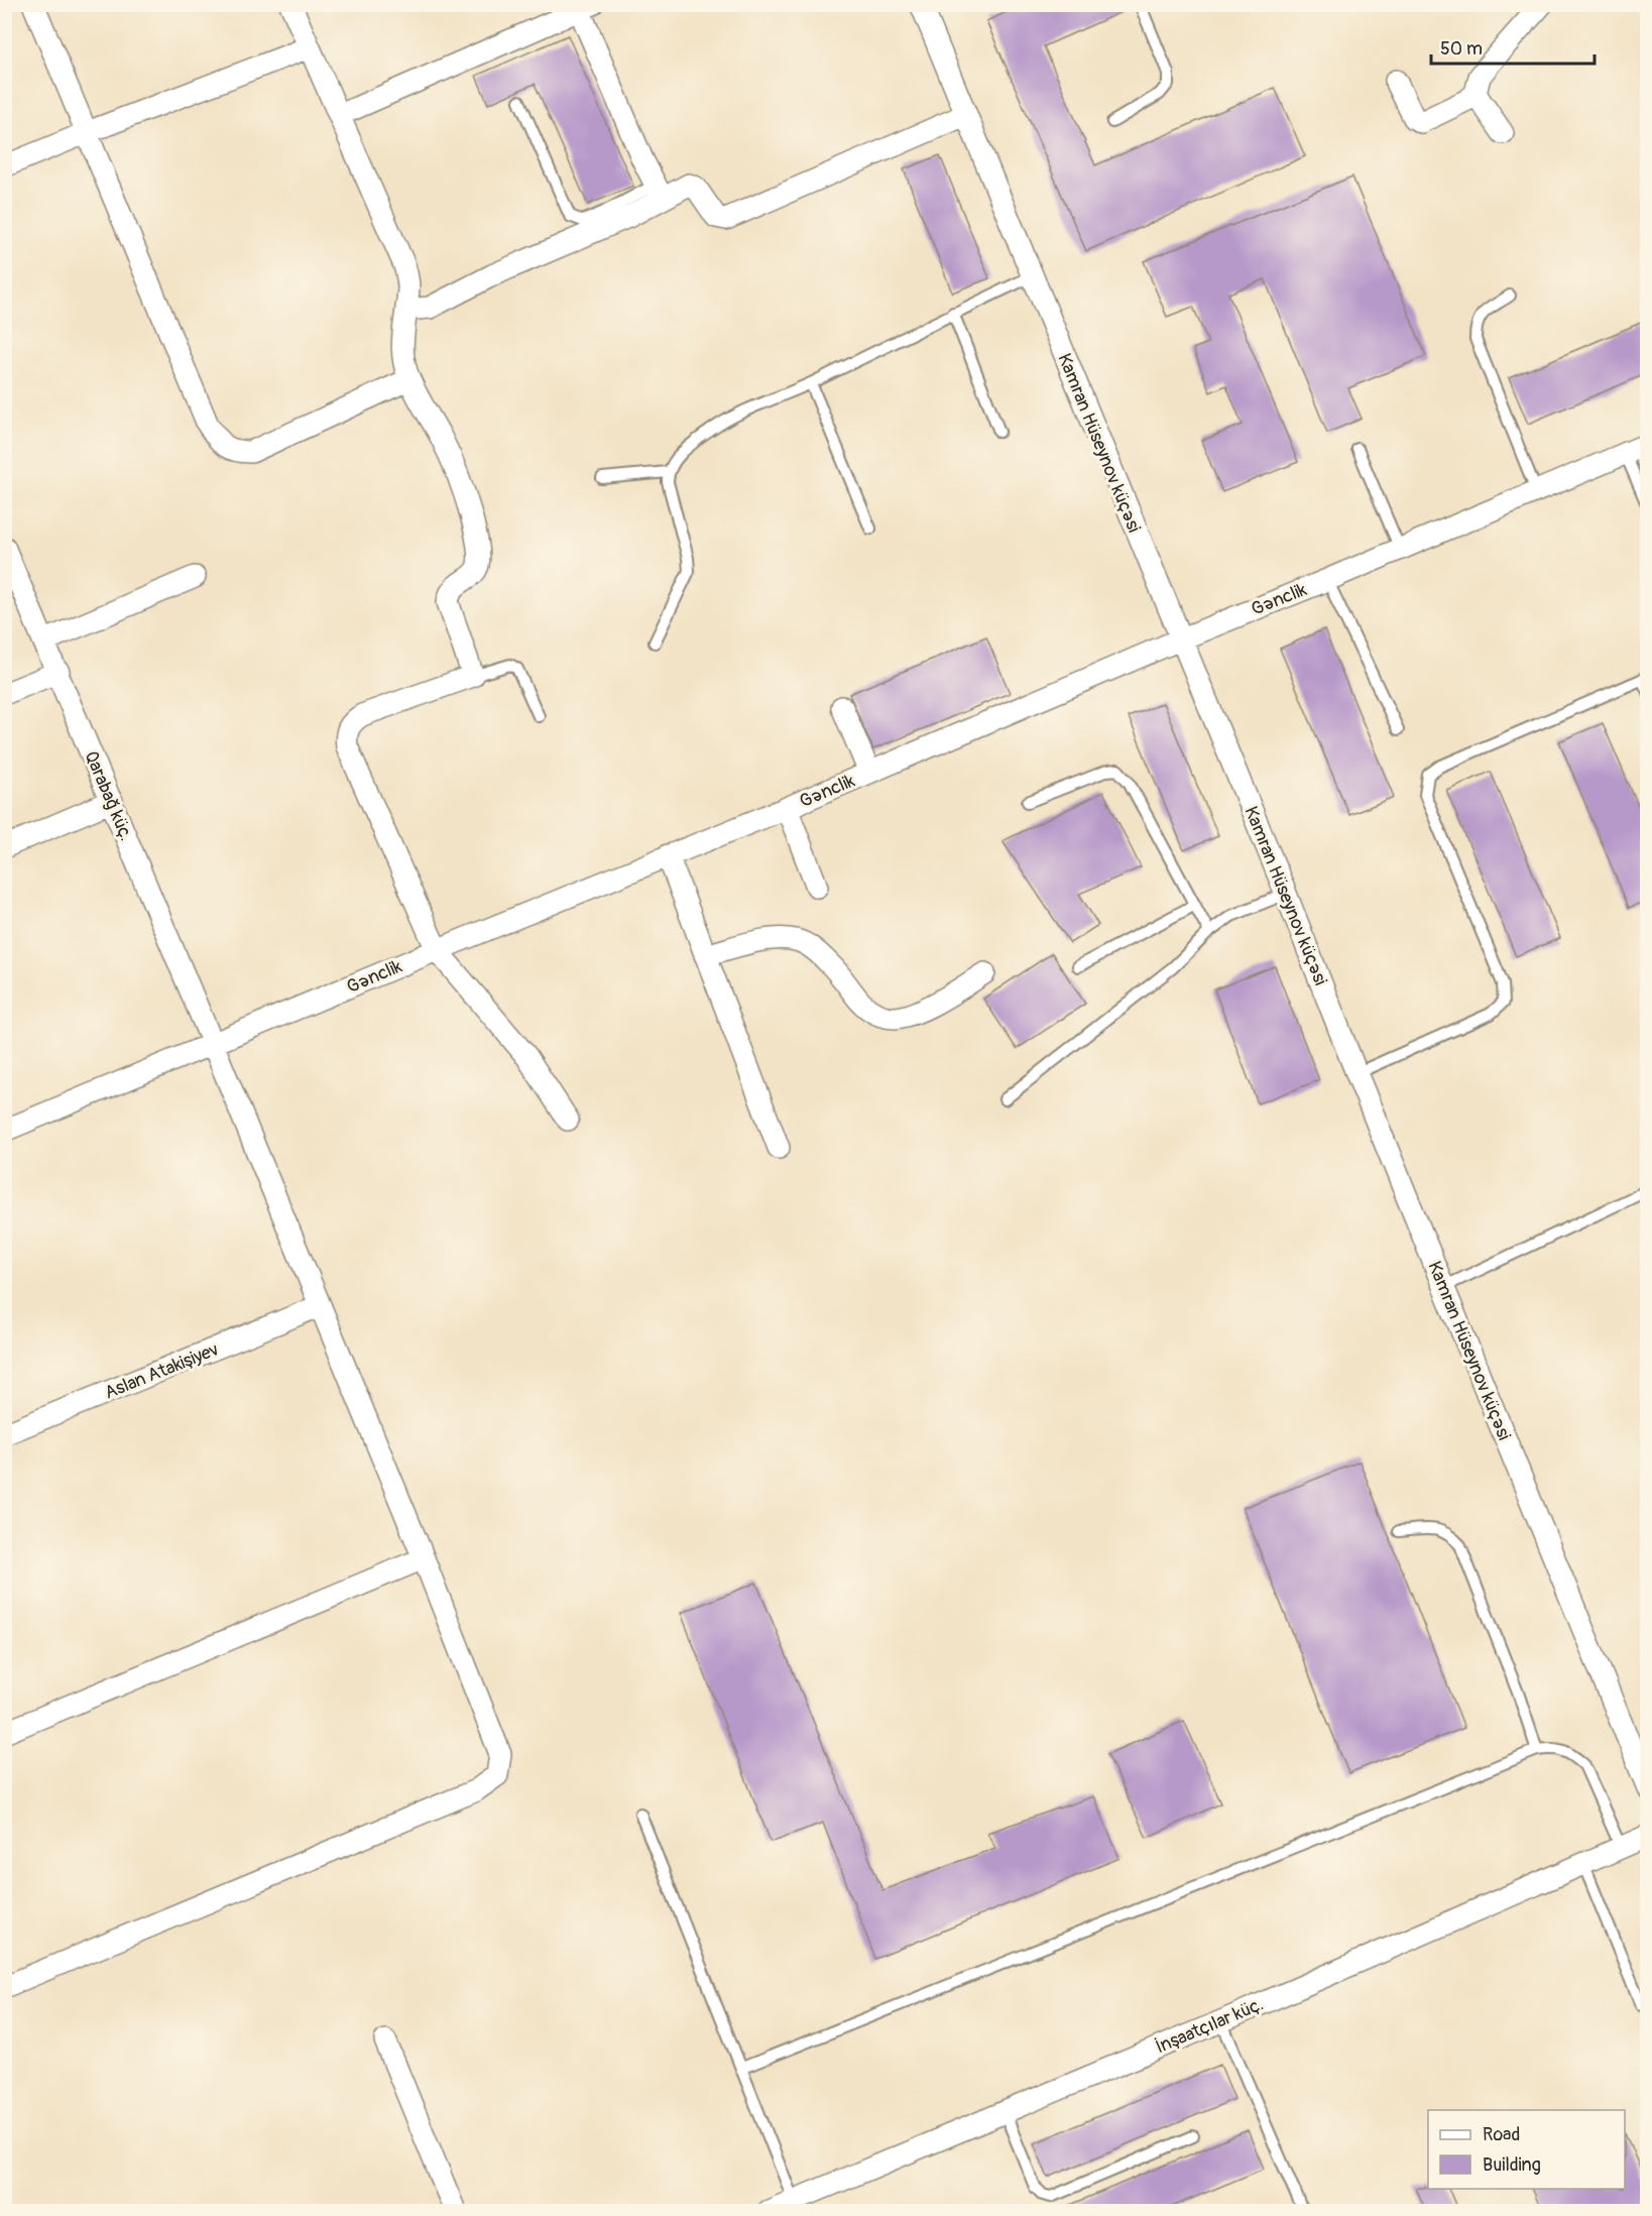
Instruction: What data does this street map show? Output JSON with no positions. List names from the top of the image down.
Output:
{
  "streets": {
    "street": [
      "Kamran Hüseynov küçəsi",
      "Gənclik",
      "Qarabağ küç.",
      "Aslan Atakişiyev",
      "İnşaatçılar küç."
    ]
  },
  "crossings": [
    ["Kamran Hüseynov küçəsi", "Gənclik"],
    ["Gənclik", "Qarabağ küç."],
    ["Qarabağ küç.", "Aslan Atakişiyev"]
  ],
  "legend": ["Road", "Building"],
  "scale_bar": "50 m"
}
